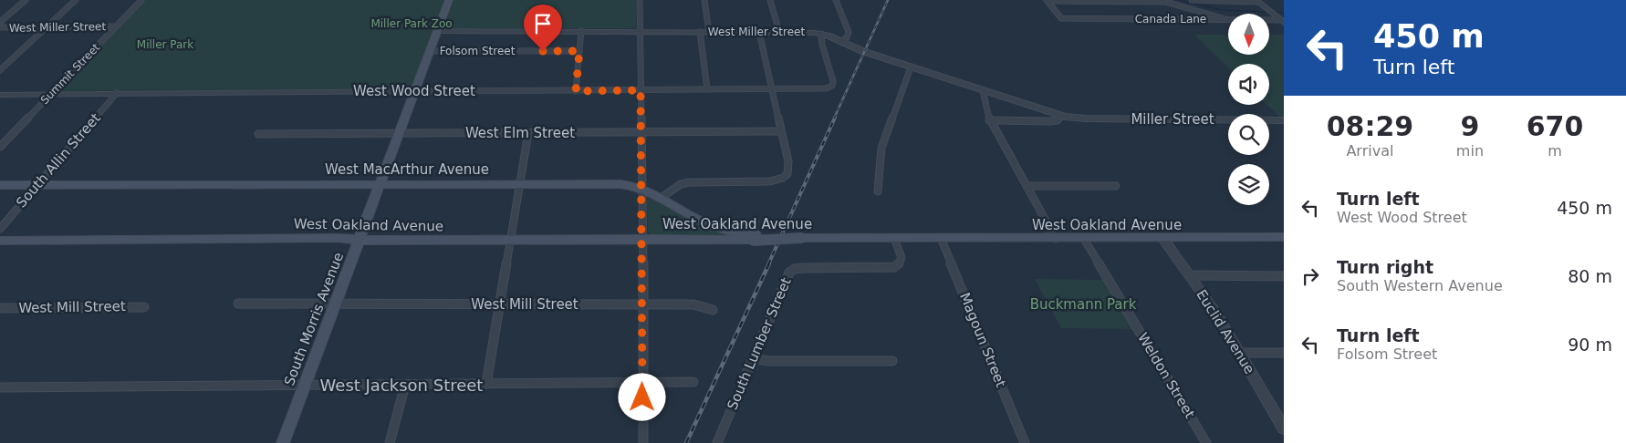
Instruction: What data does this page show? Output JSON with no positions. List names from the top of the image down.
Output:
{
  "streets": {
    "main road": ["West MacArthur Avenue", "West Oakland Avenue", "South Morris Avenue"],
    "street": [
      "Canada Lane",
      "West Miller Street",
      "Folsom Street",
      "Summit Street",
      "West Wood Street",
      "Miller Street",
      "West Elm Street",
      "South Allin Street",
      "West Mill Street",
      "Euclid Avenue",
      "Magoun Street",
      "South Lumber Street",
      "Weldon Street",
      "West Jackson Street"
    ]
  },
  "crossings": [
    ["West Miller Street", "Summit Street"],
    ["West Miller Street", "West Wood Street"],
    ["West Miller Street", "Miller Street"],
    ["West Miller Street", "South Morris Avenue"],
    ["Folsom Street", "South Morris Avenue"],
    ["Summit Street", "West Wood Street"],
    ["West Wood Street", "South Allin Street"],
    ["West Wood Street", "South Morris Avenue"],
    ["West Elm Street", "South Morris Avenue"],
    ["South Allin Street", "West MacArthur Avenue"],
    ["West MacArthur Avenue", "West Oakland Avenue"],
    ["West MacArthur Avenue", "South Morris Avenue"],
    ["West Oakland Avenue", "South Morris Avenue"],
    ["West Oakland Avenue", "Euclid Avenue"],
    ["West Oakland Avenue", "Magoun Street"],
    ["West Oakland Avenue", "South Lumber Street"],
    ["West Oakland Avenue", "Weldon Street"],
    ["West Mill Street", "South Morris Avenue"],
    ["South Morris Avenue", "West Jackson Street"]
  ],
  "parks": ["Miller Park Zoo", "Miller Park", "Buckmann Park"],
  "north": "bottom",
  "page": {
    "turn": ["450 m", "Turn left"],
    "eta": [
      "08:29",
      "Arrival",
      "9",
      "min",
      "670",
      "m"
    ],
    "list": [
      {
        "name": "Turn left",
        "note": "West Wood Street",
        "value": "450 m"
      },
      {
        "name": "Turn right",
        "note": "South Western Avenue",
        "value": "80 m"
      },
      {
        "name": "Turn left",
        "note": "Folsom Street",
        "value": "90 m"
      }
    ]
  }
}
